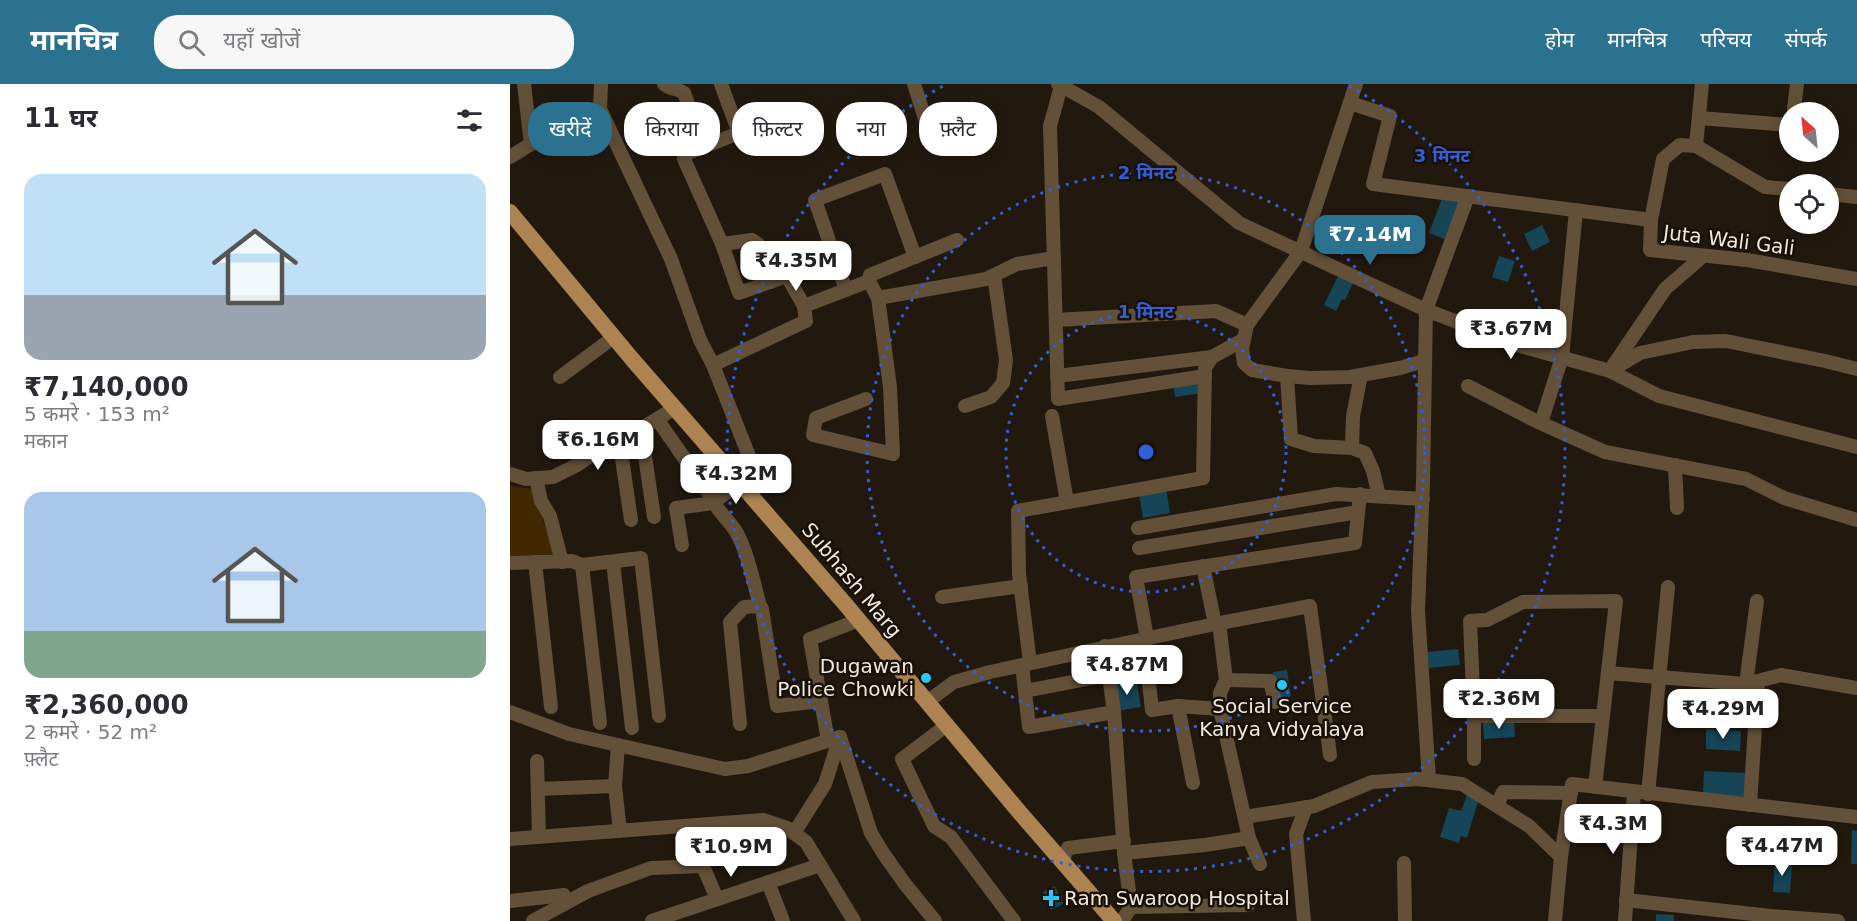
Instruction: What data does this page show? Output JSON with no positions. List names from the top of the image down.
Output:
{
  "streets": {
    "main road": ["Subhash Marg"],
    "street": ["Juta Wali Gali"]
  },
  "places": {
    "other": ["Dugawan Police Chowki", "Social Service Kanya Vidyalaya"],
    "health": ["Ram Swaroop Hospital"]
  },
  "north": "top left",
  "page": {
    "header": "मानचित्र",
    "search": "यहाँ खोजें",
    "nav": [
      "होम",
      "मानचित्र",
      "परिचय",
      "संपर्क"
    ],
    "heading": "11 घर",
    "chip": [
      "खरीदें",
      "किराया",
      "फ़िल्टर",
      "नया",
      "फ़्लैट"
    ],
    "list": [
      {
        "name": "₹7,140,000",
        "note": "5 कमरे · 153 m² · मकान"
      },
      {
        "name": "₹2,360,000",
        "note": "2 कमरे · 52 m² · फ़्लैट"
      }
    ],
    "price": [
      "₹7.14M",
      "₹4.35M",
      "₹3.67M",
      "₹6.16M",
      "₹4.32M",
      "₹4.87M",
      "₹2.36M",
      "₹4.29M",
      "₹4.3M",
      "₹4.47M",
      "₹10.9M"
    ]
  },
  "rings": ["3 मिनट", "2 मिनट", "1 मिनट"]
}
